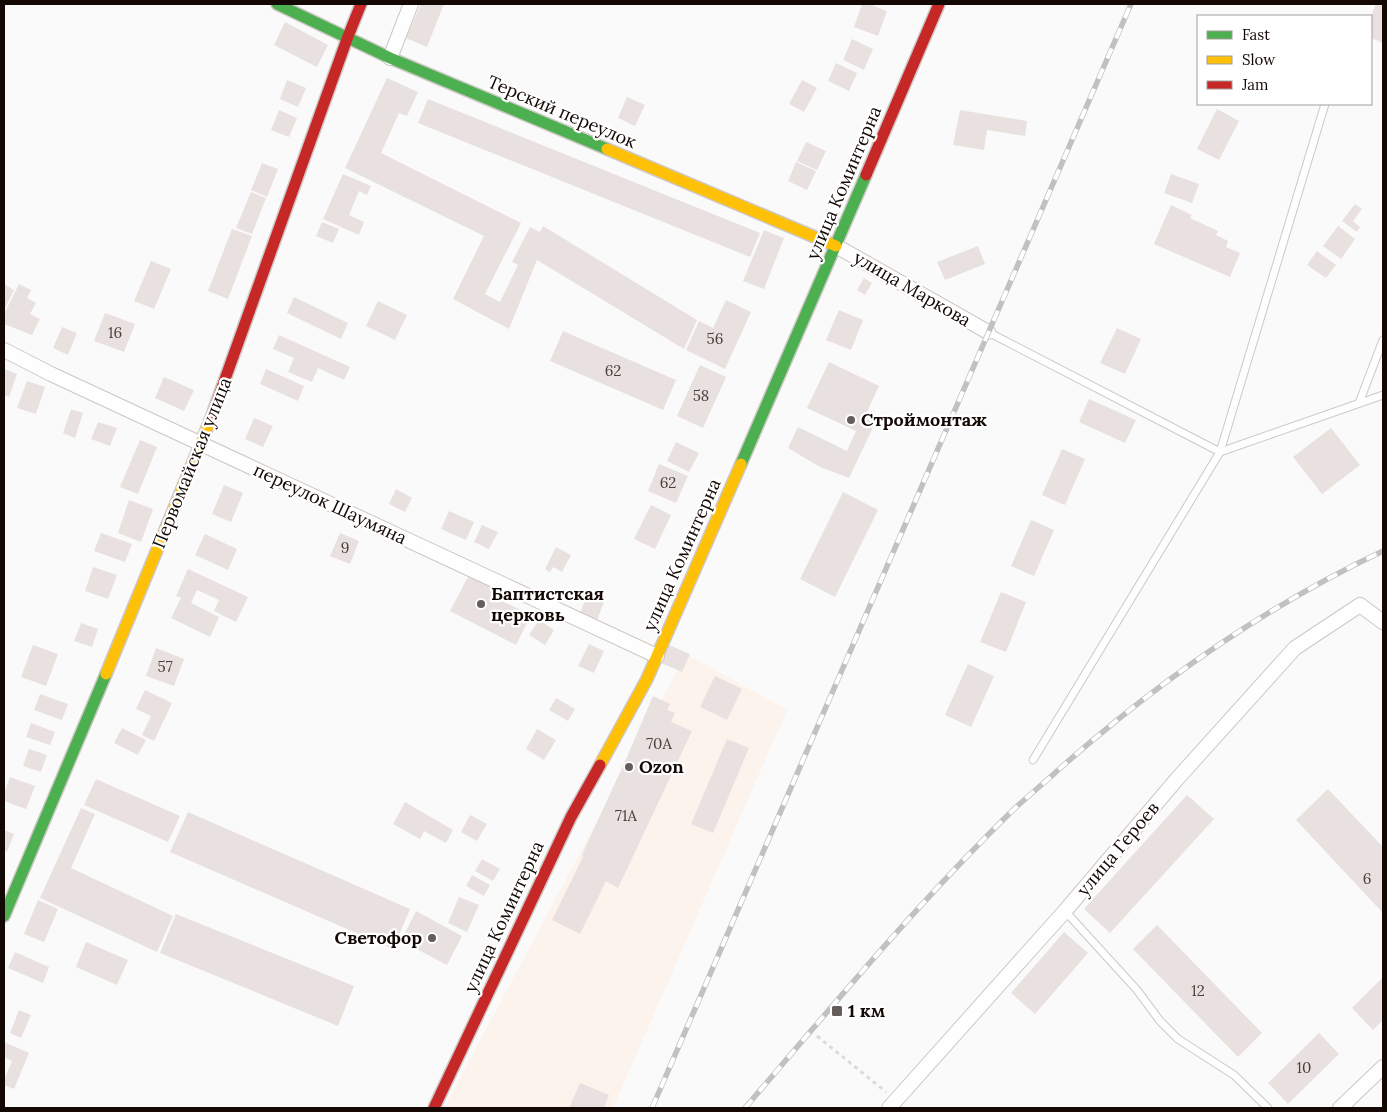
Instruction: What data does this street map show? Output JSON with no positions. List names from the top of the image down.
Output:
{
  "streets": {
    "street": [
      "Терский переулок",
      "улица Коминтерна",
      "улица Маркова",
      "Первомайская улица",
      "переулок Шаумяна",
      "улица Героев"
    ]
  },
  "crossings": [
    ["Терский переулок", "улица Коминтерна"],
    ["Терский переулок", "улица Маркова"],
    ["Терский переулок", "Первомайская улица"],
    ["улица Коминтерна", "улица Маркова"],
    ["улица Коминтерна", "переулок Шаумяна"],
    ["Первомайская улица", "переулок Шаумяна"]
  ],
  "places": {
    "other": [
      "Строймонтаж",
      "Баптистская церковь",
      "Ozon",
      "Светофор"
    ],
    "transit": ["1 км"]
  },
  "house_numbers": [
    "16",
    "56",
    "62",
    "58",
    "62",
    "9",
    "57",
    "70А",
    "71А",
    "6",
    "12",
    "10"
  ],
  "legend": ["Fast", "Slow", "Jam"]
}
